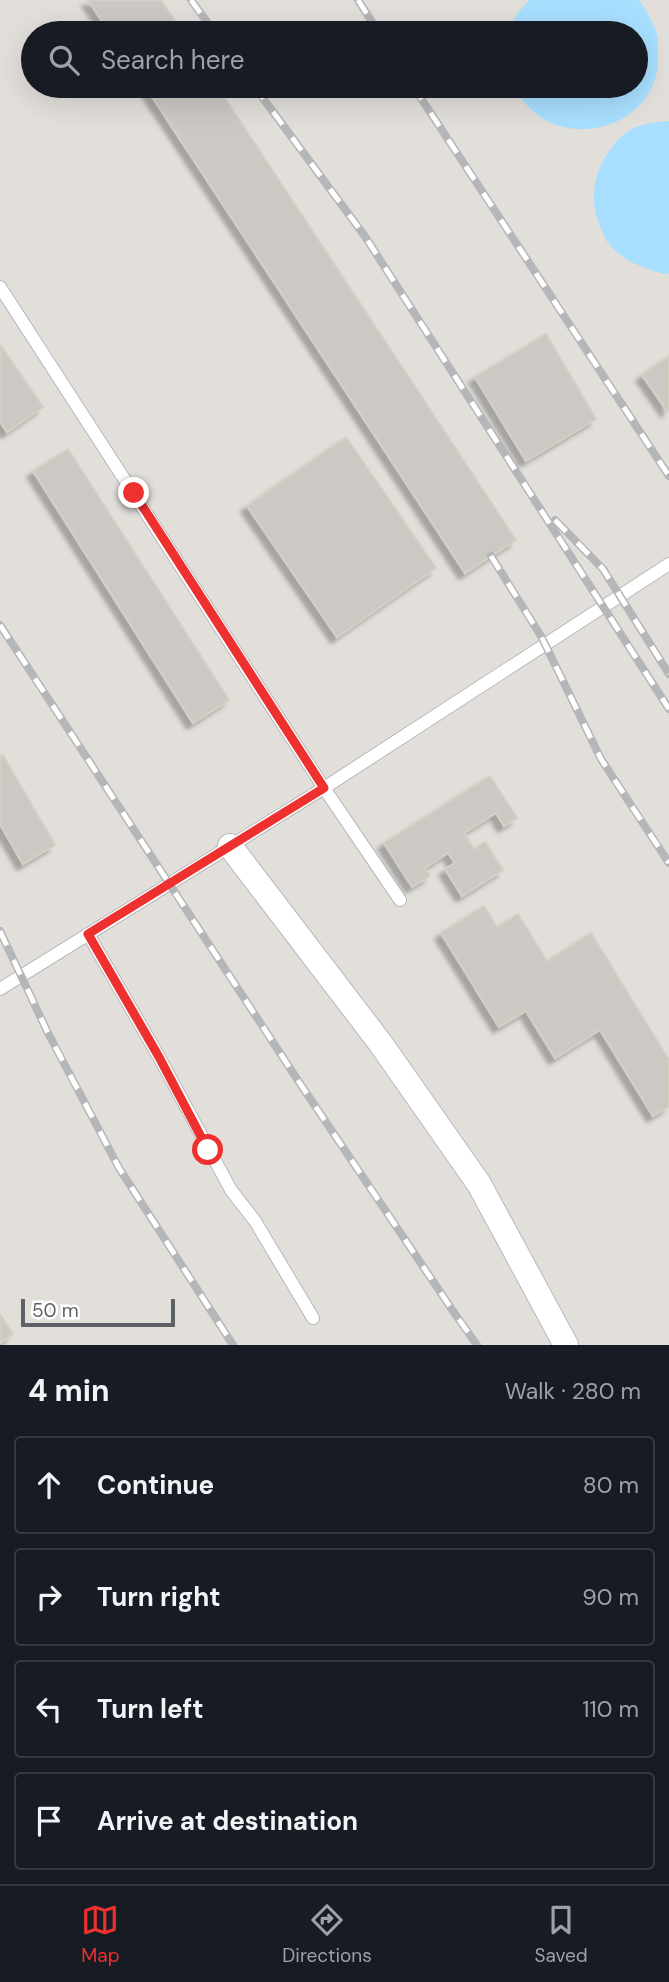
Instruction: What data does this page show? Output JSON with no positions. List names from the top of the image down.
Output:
{
  "scale_bar": "50 m",
  "page": {
    "search": "Search here",
    "scale": "50 m",
    "heading": ["4 min", "Walk · 280 m"],
    "list": [
      ["Continue", "80 m"],
      ["Turn right", "90 m"],
      ["Turn left", "110 m"],
      "Arrive at destination"
    ],
    "nav": ["Map", "Directions", "Saved"]
  }
}
